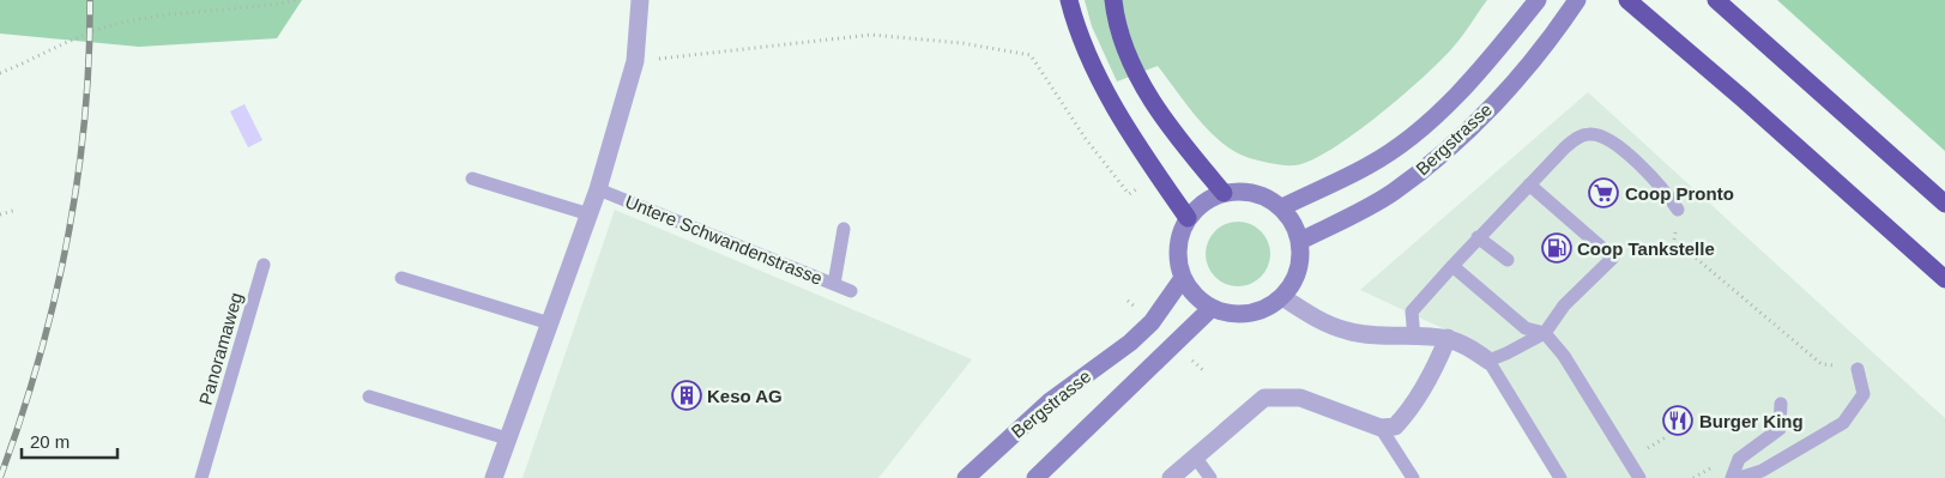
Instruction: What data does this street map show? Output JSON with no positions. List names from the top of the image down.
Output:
{
  "streets": {
    "main road": ["Bergstrasse"],
    "lane": ["Untere Schwandenstrasse", "Panoramaweg"]
  },
  "places": {
    "supermarket": ["Coop Pronto"],
    "fuel station": ["Coop Tankstelle"],
    "building": ["Keso AG"],
    "restaurant": ["Burger King"]
  },
  "scale_bar": "20 m"
}
